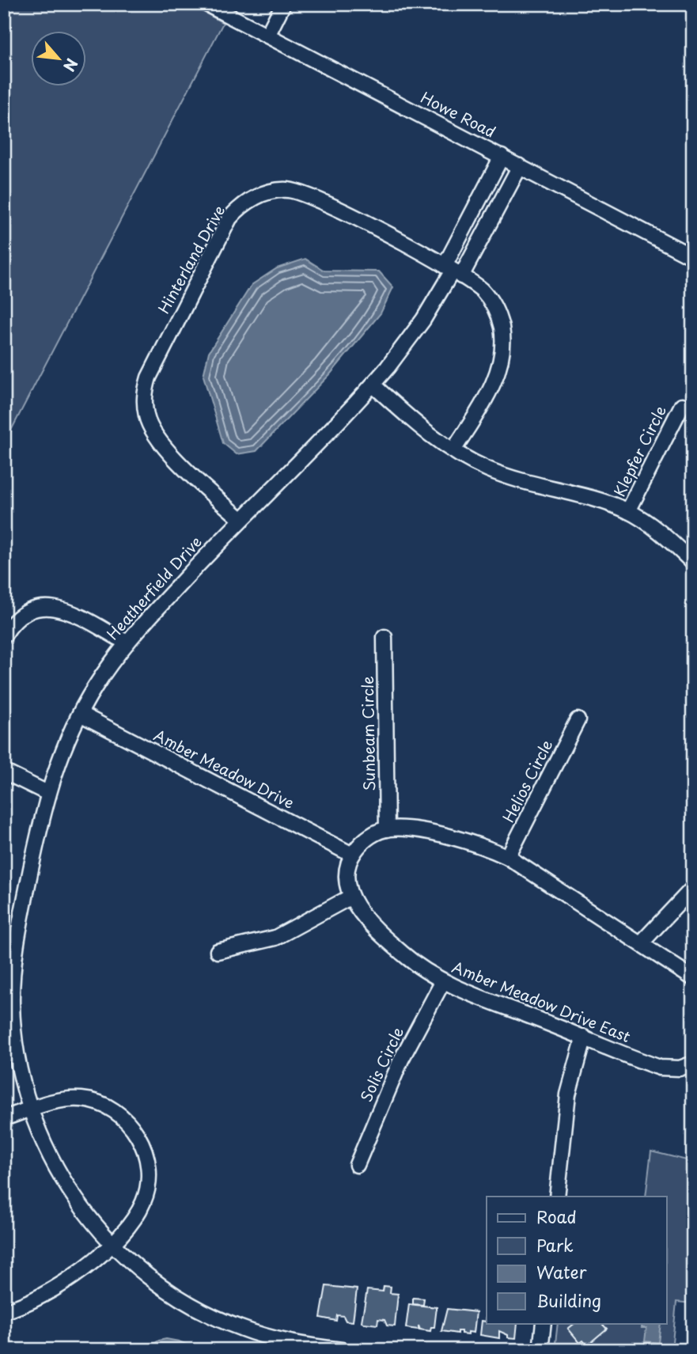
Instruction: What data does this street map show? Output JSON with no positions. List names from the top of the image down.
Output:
{
  "streets": {
    "street": [
      "Howe Road",
      "Hinterland Drive",
      "Klepfer Circle",
      "Heatherfield Drive",
      "Sunbeam Circle",
      "Amber Meadow Drive",
      "Helios Circle",
      "Amber Meadow Drive East",
      "Solis Circle"
    ]
  },
  "crossings": [
    ["Howe Road", "Heatherfield Drive"],
    ["Hinterland Drive", "Heatherfield Drive"],
    ["Heatherfield Drive", "Amber Meadow Drive"],
    ["Amber Meadow Drive East", "Solis Circle"]
  ],
  "legend": [
    "Road",
    "Park",
    "Water",
    "Building"
  ],
  "north": "bottom right"
}
